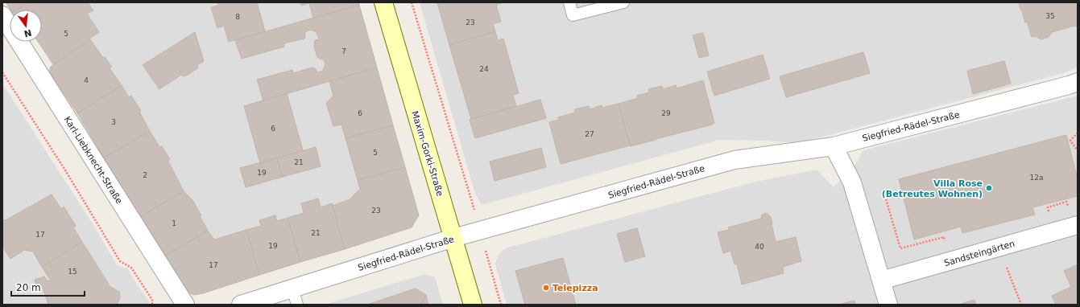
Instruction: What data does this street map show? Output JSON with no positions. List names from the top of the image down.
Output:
{
  "streets": {
    "main road": ["Maxim-Gorki-Straße"],
    "street": ["Siegfried-Rädel-Straße", "Karl-Liebknecht-Straße", "Sandsteingärten"]
  },
  "crossings": [
    ["Siegfried-Rädel-Straße", "Maxim-Gorki-Straße"]
  ],
  "places": ["Villa Rose (Betreutes Wohnen)", "Telepizza"],
  "house_numbers": [
    "35",
    "8",
    "23",
    "5",
    "7",
    "24",
    "4",
    "6",
    "29",
    "3",
    "6",
    "27",
    "5",
    "21",
    "19",
    "2",
    "12a",
    "23",
    "1",
    "21",
    "17",
    "19",
    "40",
    "17",
    "15"
  ],
  "scale_bar": "20 m",
  "north": "bottom"
}
